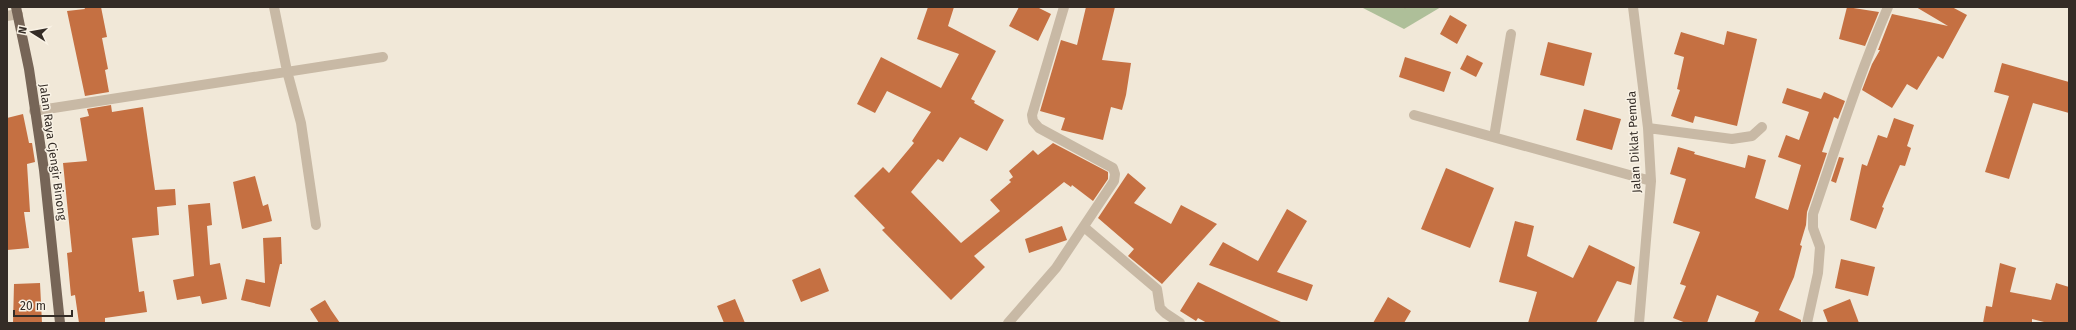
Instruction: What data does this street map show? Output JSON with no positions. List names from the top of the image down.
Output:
{
  "streets": {
    "main road": ["Jalan Raya Cjengir Binong"],
    "street": ["Jalan Diklat Pemda"]
  },
  "scale_bar": "20 m",
  "north": "left"
}
